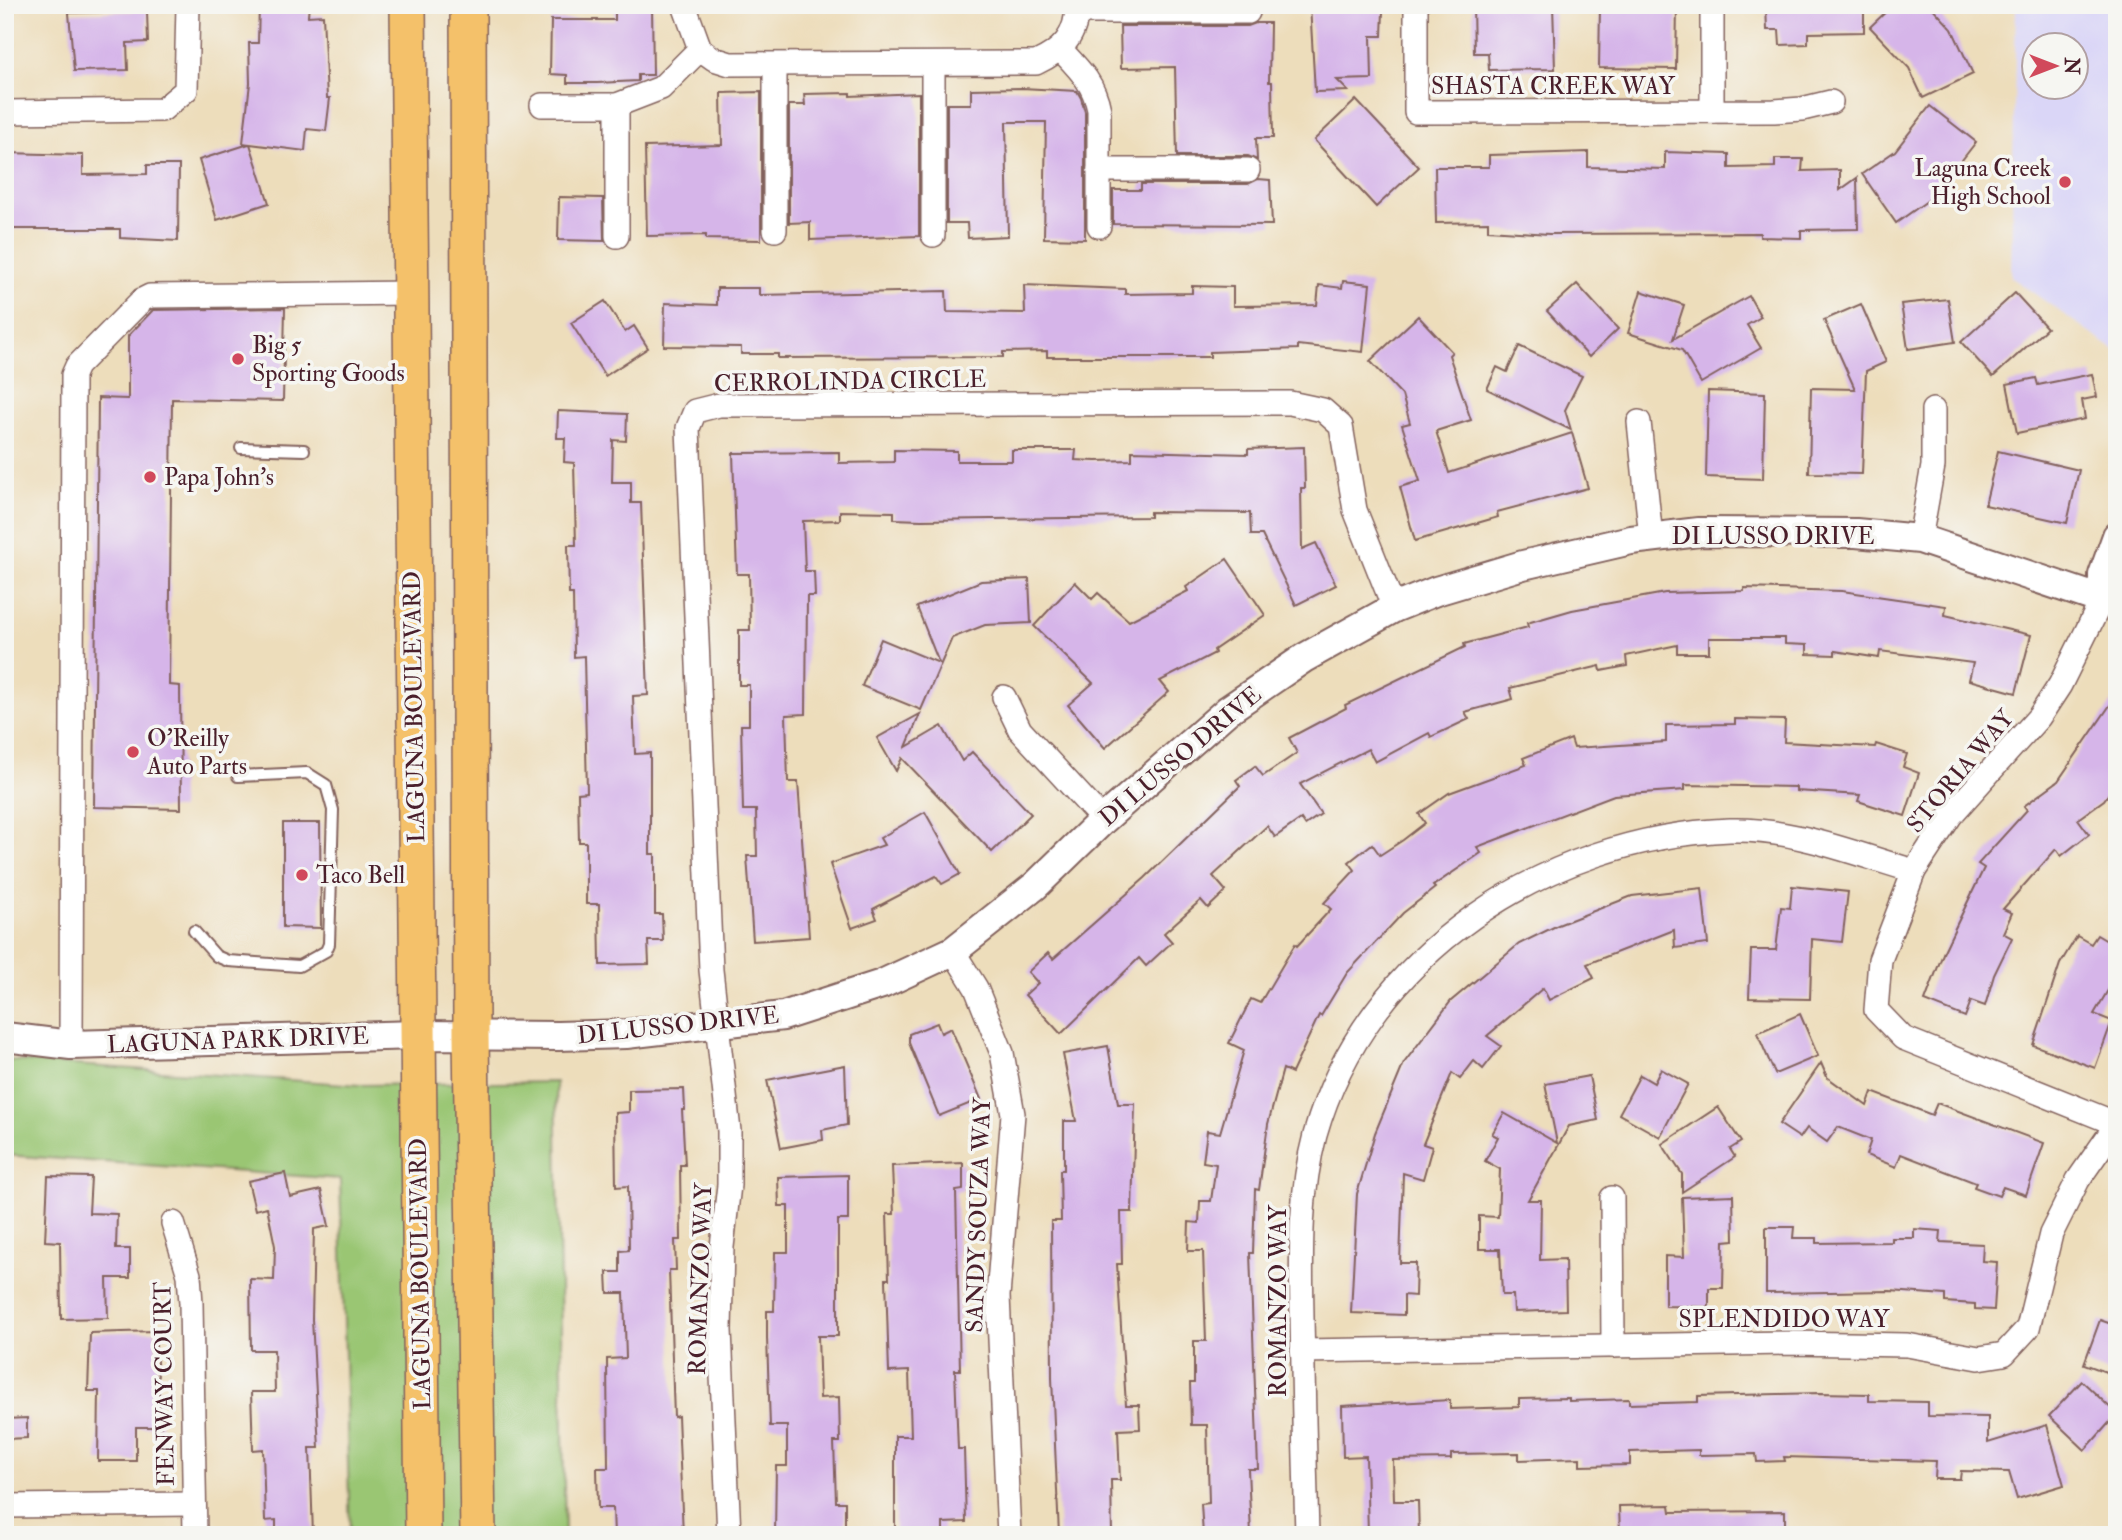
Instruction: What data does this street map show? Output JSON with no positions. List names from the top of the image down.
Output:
{
  "streets": {
    "main road": ["LAGUNA BOULEVARD"],
    "street": [
      "SHASTA CREEK WAY",
      "CERROLINDA CIRCLE",
      "DI LUSSO DRIVE",
      "STORIA WAY",
      "LAGUNA PARK DRIVE",
      "SANDY SOUZA WAY",
      "ROMANZO WAY",
      "SPLENDIDO WAY",
      "FENWAY COURT"
    ]
  },
  "crossings": [
    ["CERROLINDA CIRCLE", "DI LUSSO DRIVE"],
    ["CERROLINDA CIRCLE", "ROMANZO WAY"],
    ["DI LUSSO DRIVE", "STORIA WAY"],
    ["DI LUSSO DRIVE", "LAGUNA PARK DRIVE"],
    ["DI LUSSO DRIVE", "SANDY SOUZA WAY"],
    ["DI LUSSO DRIVE", "ROMANZO WAY"],
    ["LAGUNA BOULEVARD", "LAGUNA PARK DRIVE"],
    ["STORIA WAY", "ROMANZO WAY"],
    ["STORIA WAY", "SPLENDIDO WAY"],
    ["ROMANZO WAY", "SPLENDIDO WAY"]
  ],
  "places": [
    "Laguna Creek High School",
    "Big 5 Sporting Goods",
    "Papa John's",
    "O'Reilly Auto Parts",
    "Taco Bell"
  ],
  "north": "right"
}
